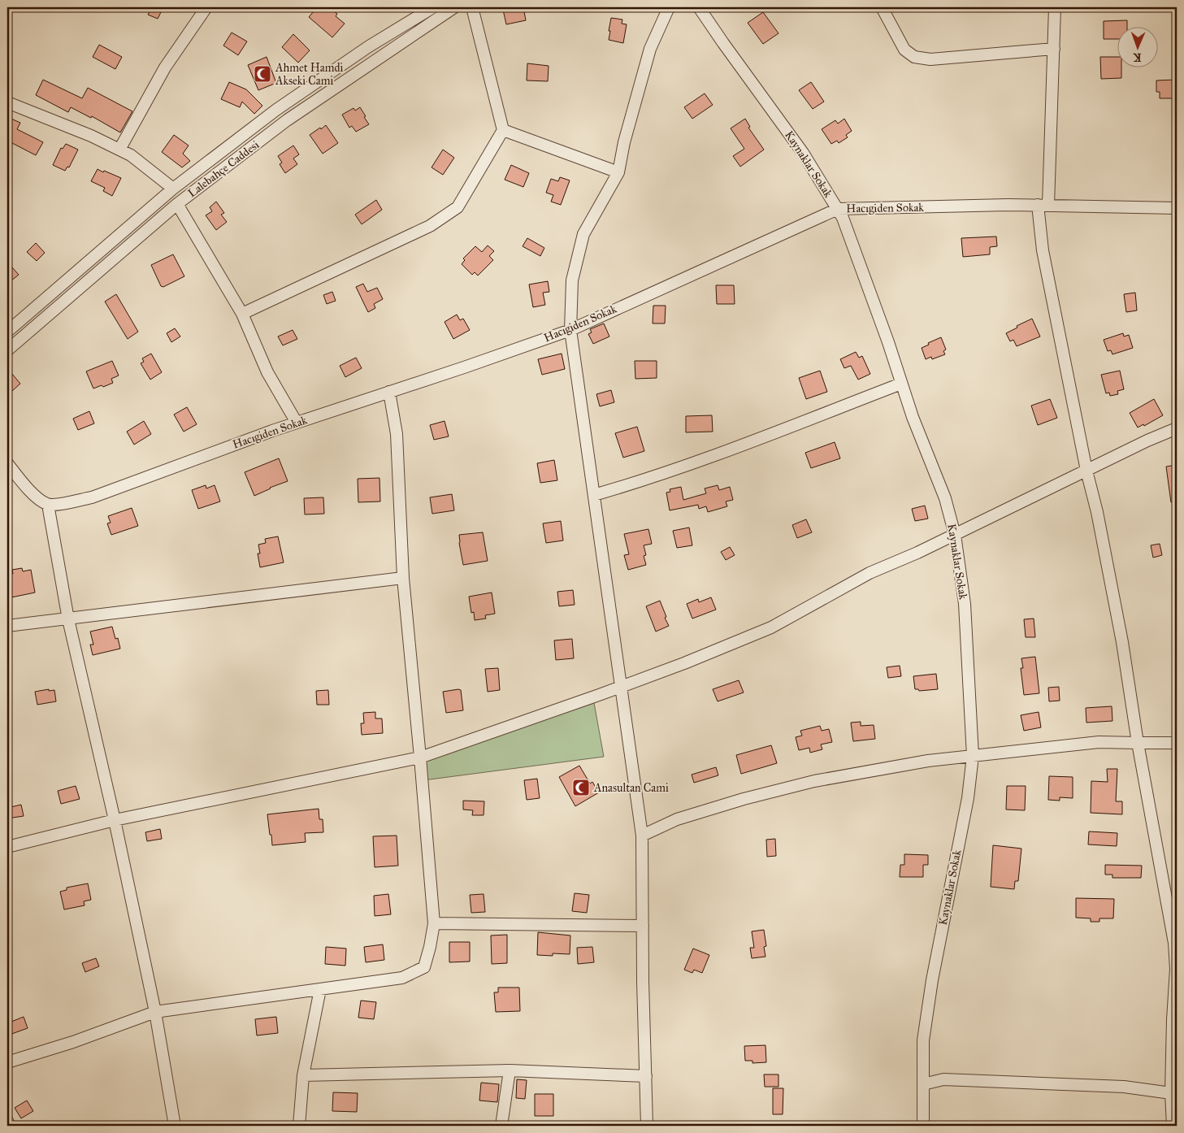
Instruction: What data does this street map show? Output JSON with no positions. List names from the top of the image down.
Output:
{
  "streets": {
    "street": ["Kaynaklar Sokak", "Lalebahçe Caddesi", "Hacıgiden Sokak"]
  },
  "crossings": [
    ["Kaynaklar Sokak", "Hacıgiden Sokak"]
  ],
  "places": {
    "mosque": ["Ahmet Hamdi Akseki Cami", "Anasultan Cami"]
  },
  "north": "bottom"
}
